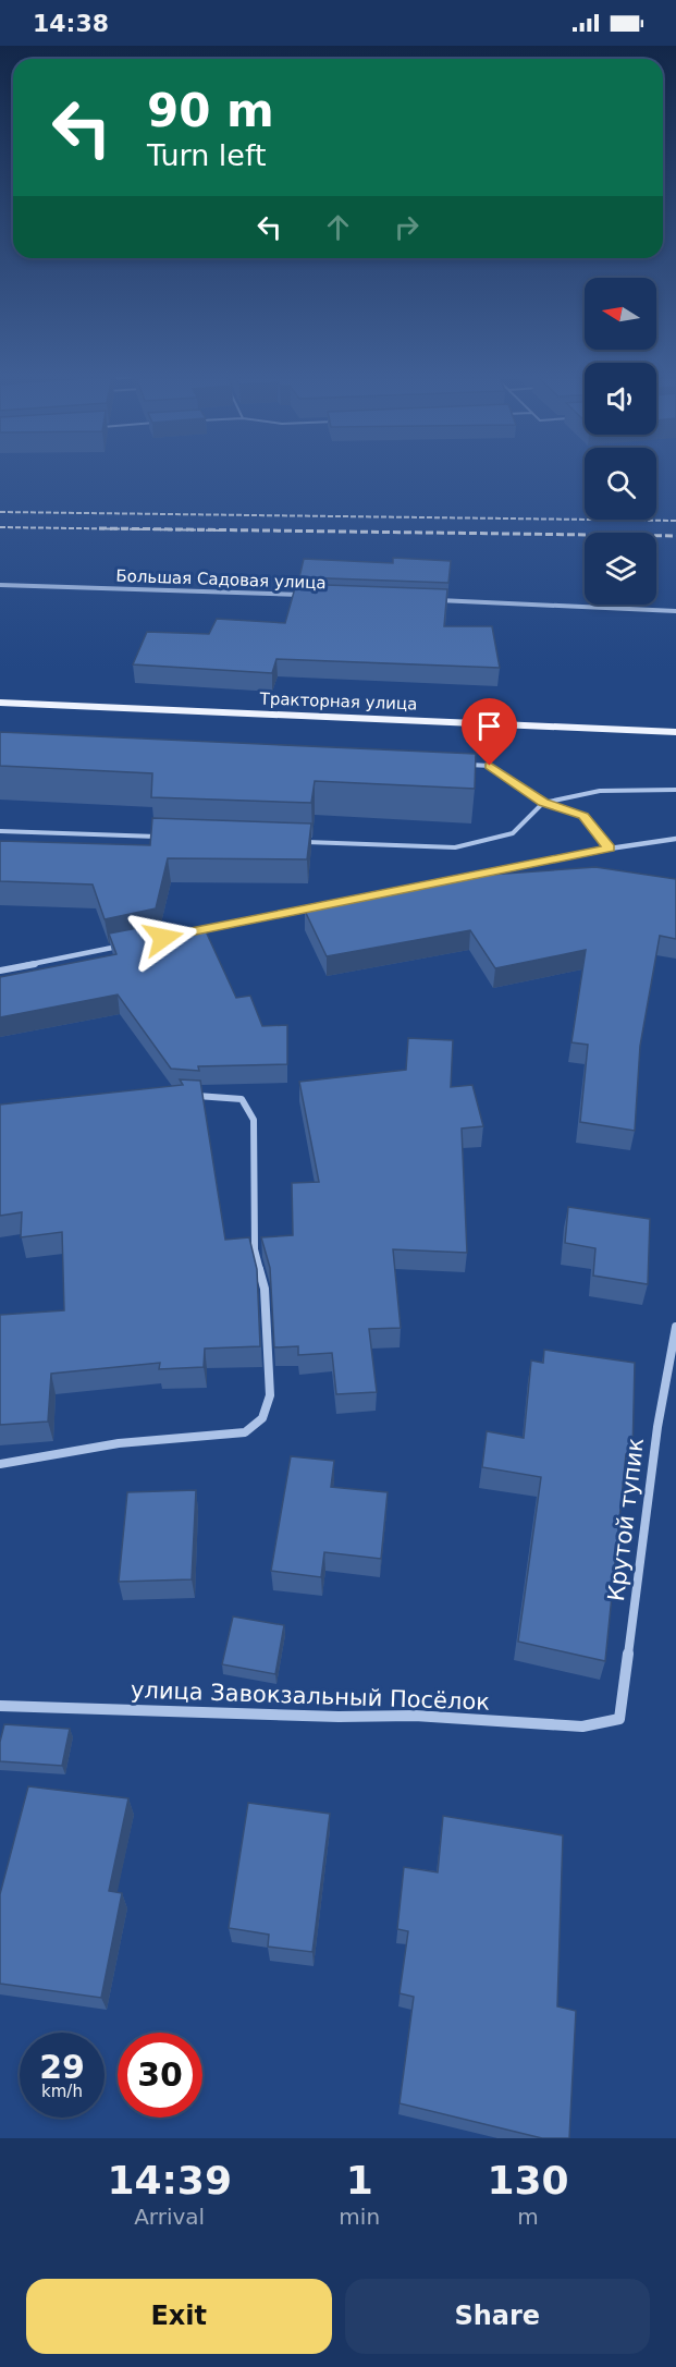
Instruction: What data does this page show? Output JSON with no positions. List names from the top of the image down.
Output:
{
  "streets": {
    "main road": ["Тракторная улица"],
    "street": ["Большая Садовая улица", "Крутой тупик", "улица Завокзальный Посёлок"]
  },
  "crossings": [
    ["Крутой тупик", "улица Завокзальный Посёлок"]
  ],
  "north": "left",
  "page": {
    "status": "14:38",
    "turn": ["90 m", "Turn left"],
    "speed": "29 km/h",
    "limit": "30",
    "eta": [
      "14:39",
      "Arrival",
      "1",
      "min",
      "130",
      "m"
    ],
    "buttons": ["Exit", "Share"]
  }
}
